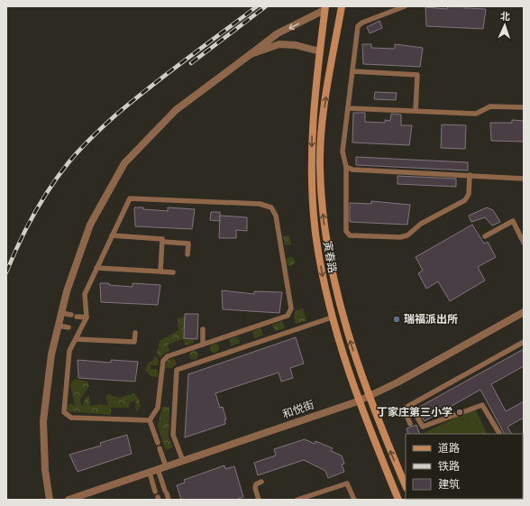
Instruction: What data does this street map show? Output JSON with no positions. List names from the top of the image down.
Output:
{
  "streets": {
    "main road": ["寅春路"],
    "street": ["和悦街"]
  },
  "crossings": [
    ["寅春路", "和悦街"]
  ],
  "places": ["瑞福派出所", "丁家庄第三小学"],
  "legend": ["道路", "铁路", "建筑"],
  "north": "top"
}
